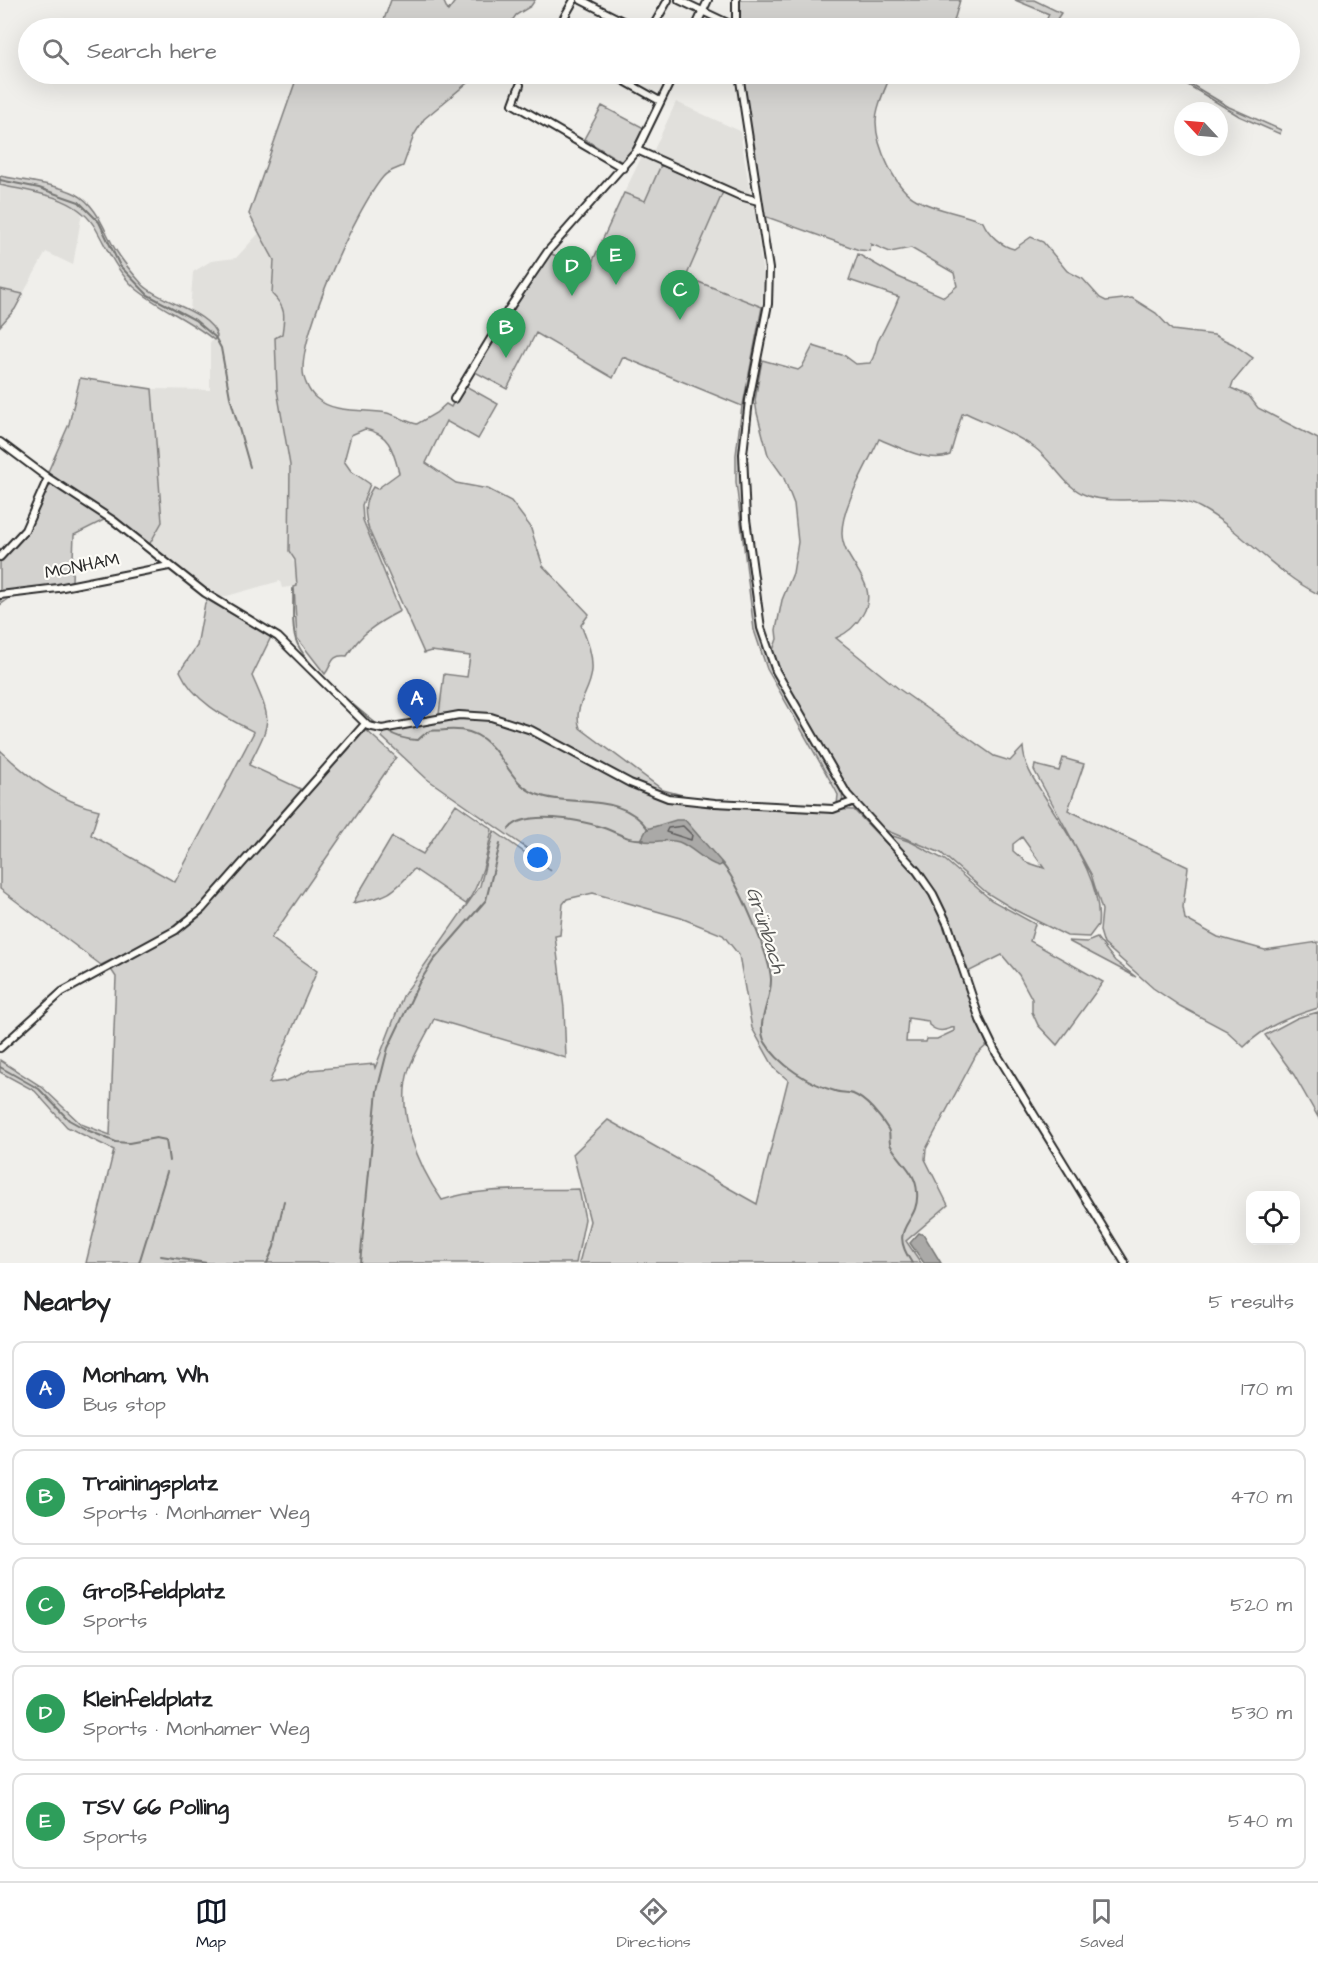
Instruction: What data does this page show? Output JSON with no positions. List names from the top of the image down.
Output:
{
  "streets": {
    "street": ["MONHAM"]
  },
  "water": ["Grünbach"],
  "north": "top left",
  "page": {
    "search": "Search here",
    "pins": [
      "E",
      "D",
      "C",
      "B",
      "A"
    ],
    "heading": ["Nearby", "5 results"],
    "list": [
      {
        "mark": "A",
        "name": "Monham, Wh",
        "note": "Bus stop",
        "value": "170 m"
      },
      {
        "mark": "B",
        "name": "Trainingsplatz",
        "note": "Sports · Monhamer Weg",
        "value": "470 m"
      },
      {
        "mark": "C",
        "name": "Großfeldplatz",
        "note": "Sports",
        "value": "520 m"
      },
      {
        "mark": "D",
        "name": "Kleinfeldplatz",
        "note": "Sports · Monhamer Weg",
        "value": "530 m"
      },
      {
        "mark": "E",
        "name": "TSV 66 Polling",
        "note": "Sports",
        "value": "540 m"
      }
    ],
    "nav": ["Map", "Directions", "Saved"]
  }
}
